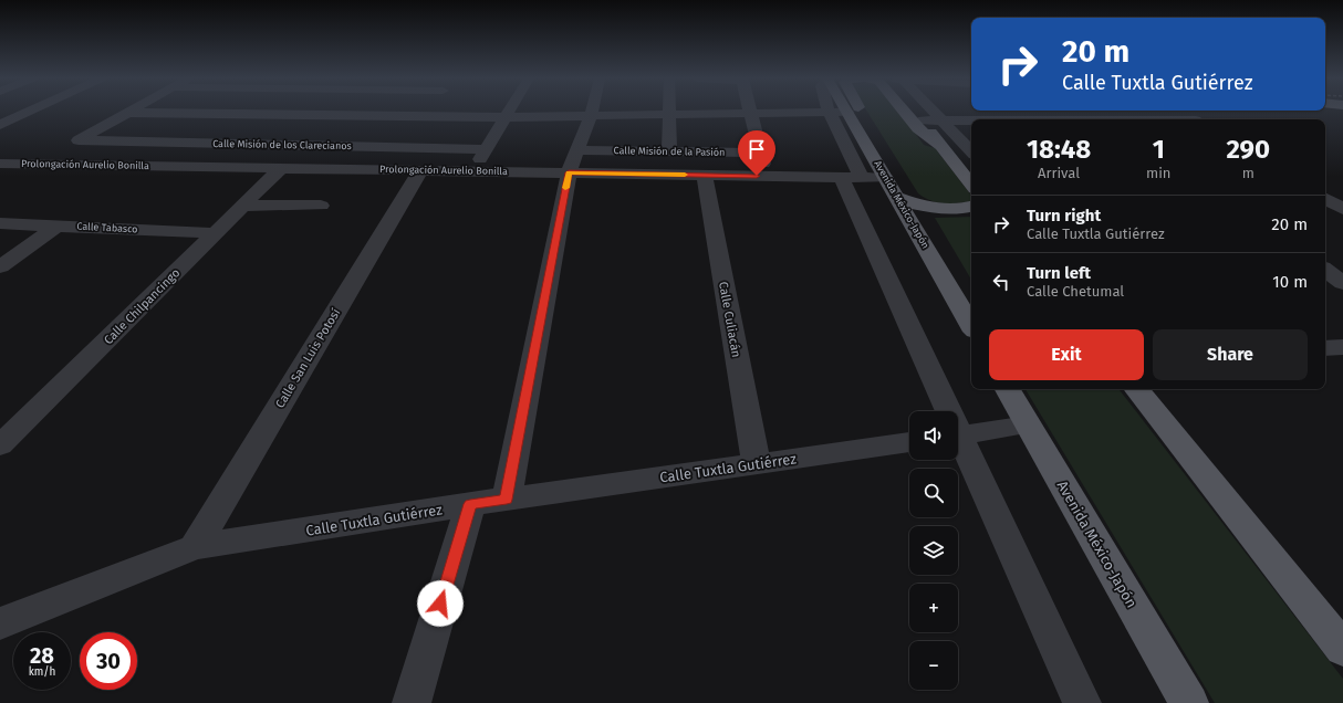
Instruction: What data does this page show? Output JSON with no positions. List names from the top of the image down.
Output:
{
  "streets": {
    "main road": ["Avenida México-Japón"],
    "street": [
      "Calle Misión de los Clarecianos",
      "Calle Misión de la Pasión",
      "Prolongación Aurelio Bonilla",
      "Calle Tabasco",
      "Calle Chilpancingo",
      "Calle Culiacán",
      "Calle San Luis Potosí",
      "Calle Tuxtla Gutiérrez"
    ]
  },
  "crossings": [
    ["Prolongación Aurelio Bonilla", "Avenida México-Japón"],
    ["Prolongación Aurelio Bonilla", "Calle Chilpancingo"],
    ["Prolongación Aurelio Bonilla", "Calle Culiacán"],
    ["Prolongación Aurelio Bonilla", "Calle San Luis Potosí"],
    ["Calle Tabasco", "Calle Chilpancingo"],
    ["Calle Culiacán", "Calle Tuxtla Gutiérrez"],
    ["Calle San Luis Potosí", "Calle Tuxtla Gutiérrez"]
  ],
  "page": {
    "turn": ["20 m", "Calle Tuxtla Gutiérrez"],
    "eta": [
      "18:48",
      "Arrival",
      "1",
      "min",
      "290",
      "m"
    ],
    "list": [
      {
        "name": "Turn right",
        "note": "Calle Tuxtla Gutiérrez",
        "value": "20 m"
      },
      {
        "name": "Turn left",
        "note": "Calle Chetumal",
        "value": "10 m"
      }
    ],
    "buttons": ["Exit", "Share"],
    "map_buttons": ["+", "−"],
    "speed": "28 km/h",
    "limit": "30"
  }
}
